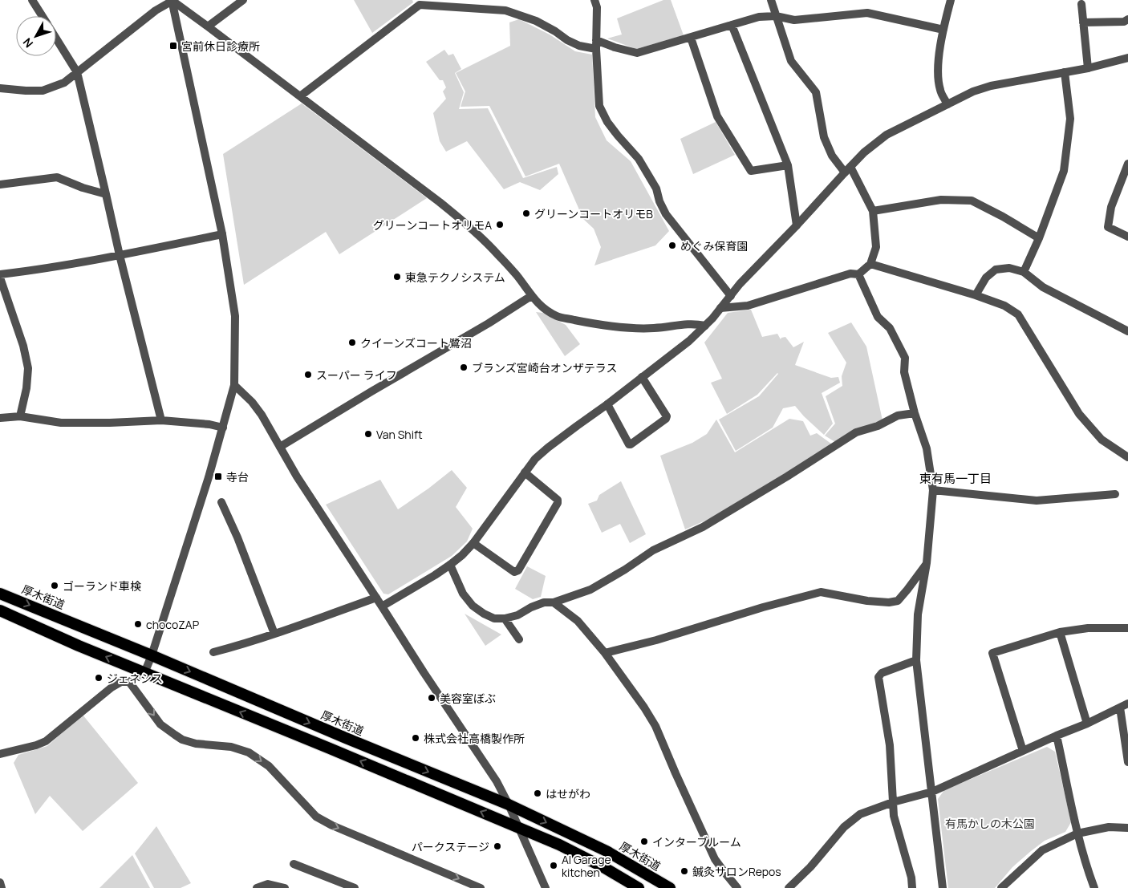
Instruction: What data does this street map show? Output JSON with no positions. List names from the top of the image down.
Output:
{
  "streets": {
    "highway": ["厚木街道"]
  },
  "districts": ["東有馬一丁目"],
  "parks": ["有馬かしの木公園"],
  "places": {
    "transit": ["宮前休日診療所", "寺台"],
    "other": [
      "グリーンコートオリモB",
      "グリーンコートオリモA",
      "めぐみ保育園",
      "東急テクノシステム",
      "クイーンズコート鷺沼",
      "ブランズ宮崎台オンザテラス",
      "スーパー ライフ",
      "Van Shift",
      "ゴーランド車検",
      "chocoZAP",
      "ジェネシス",
      "美容室ぼぶ",
      "株式会社高橋製作所",
      "はせがわ",
      "インターブルーム",
      "パークステージ",
      "AI Garage kitchen",
      "鍼灸サロンRepos"
    ]
  },
  "north": "bottom left"
}
